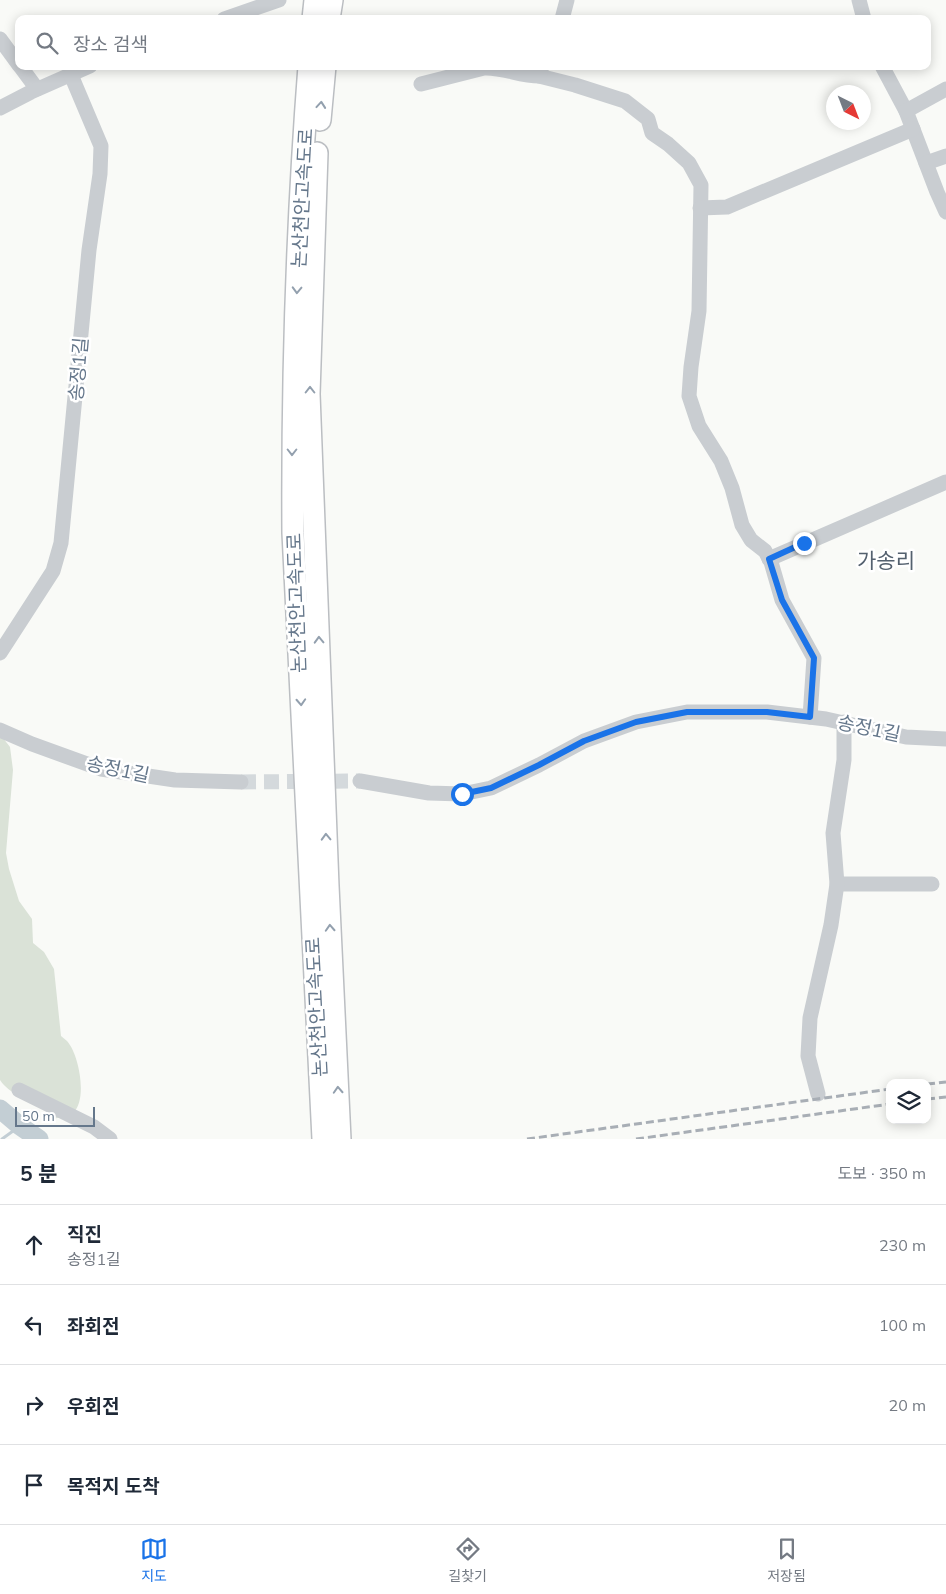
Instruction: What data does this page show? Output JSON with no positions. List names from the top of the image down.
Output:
{
  "streets": {
    "highway": ["논산천안고속도로"],
    "street": ["송정1길"]
  },
  "districts": ["가송리"],
  "scale_bar": "50 m",
  "north": "bottom right",
  "page": {
    "search": "장소 검색",
    "scale": "50 m",
    "heading": ["5 분", "도보 · 350 m"],
    "list": [
      ["직진", "송정1길", "230 m"],
      ["좌회전", "100 m"],
      ["우회전", "20 m"],
      "목적지 도착"
    ],
    "nav": ["지도", "길찾기", "저장됨"]
  }
}
